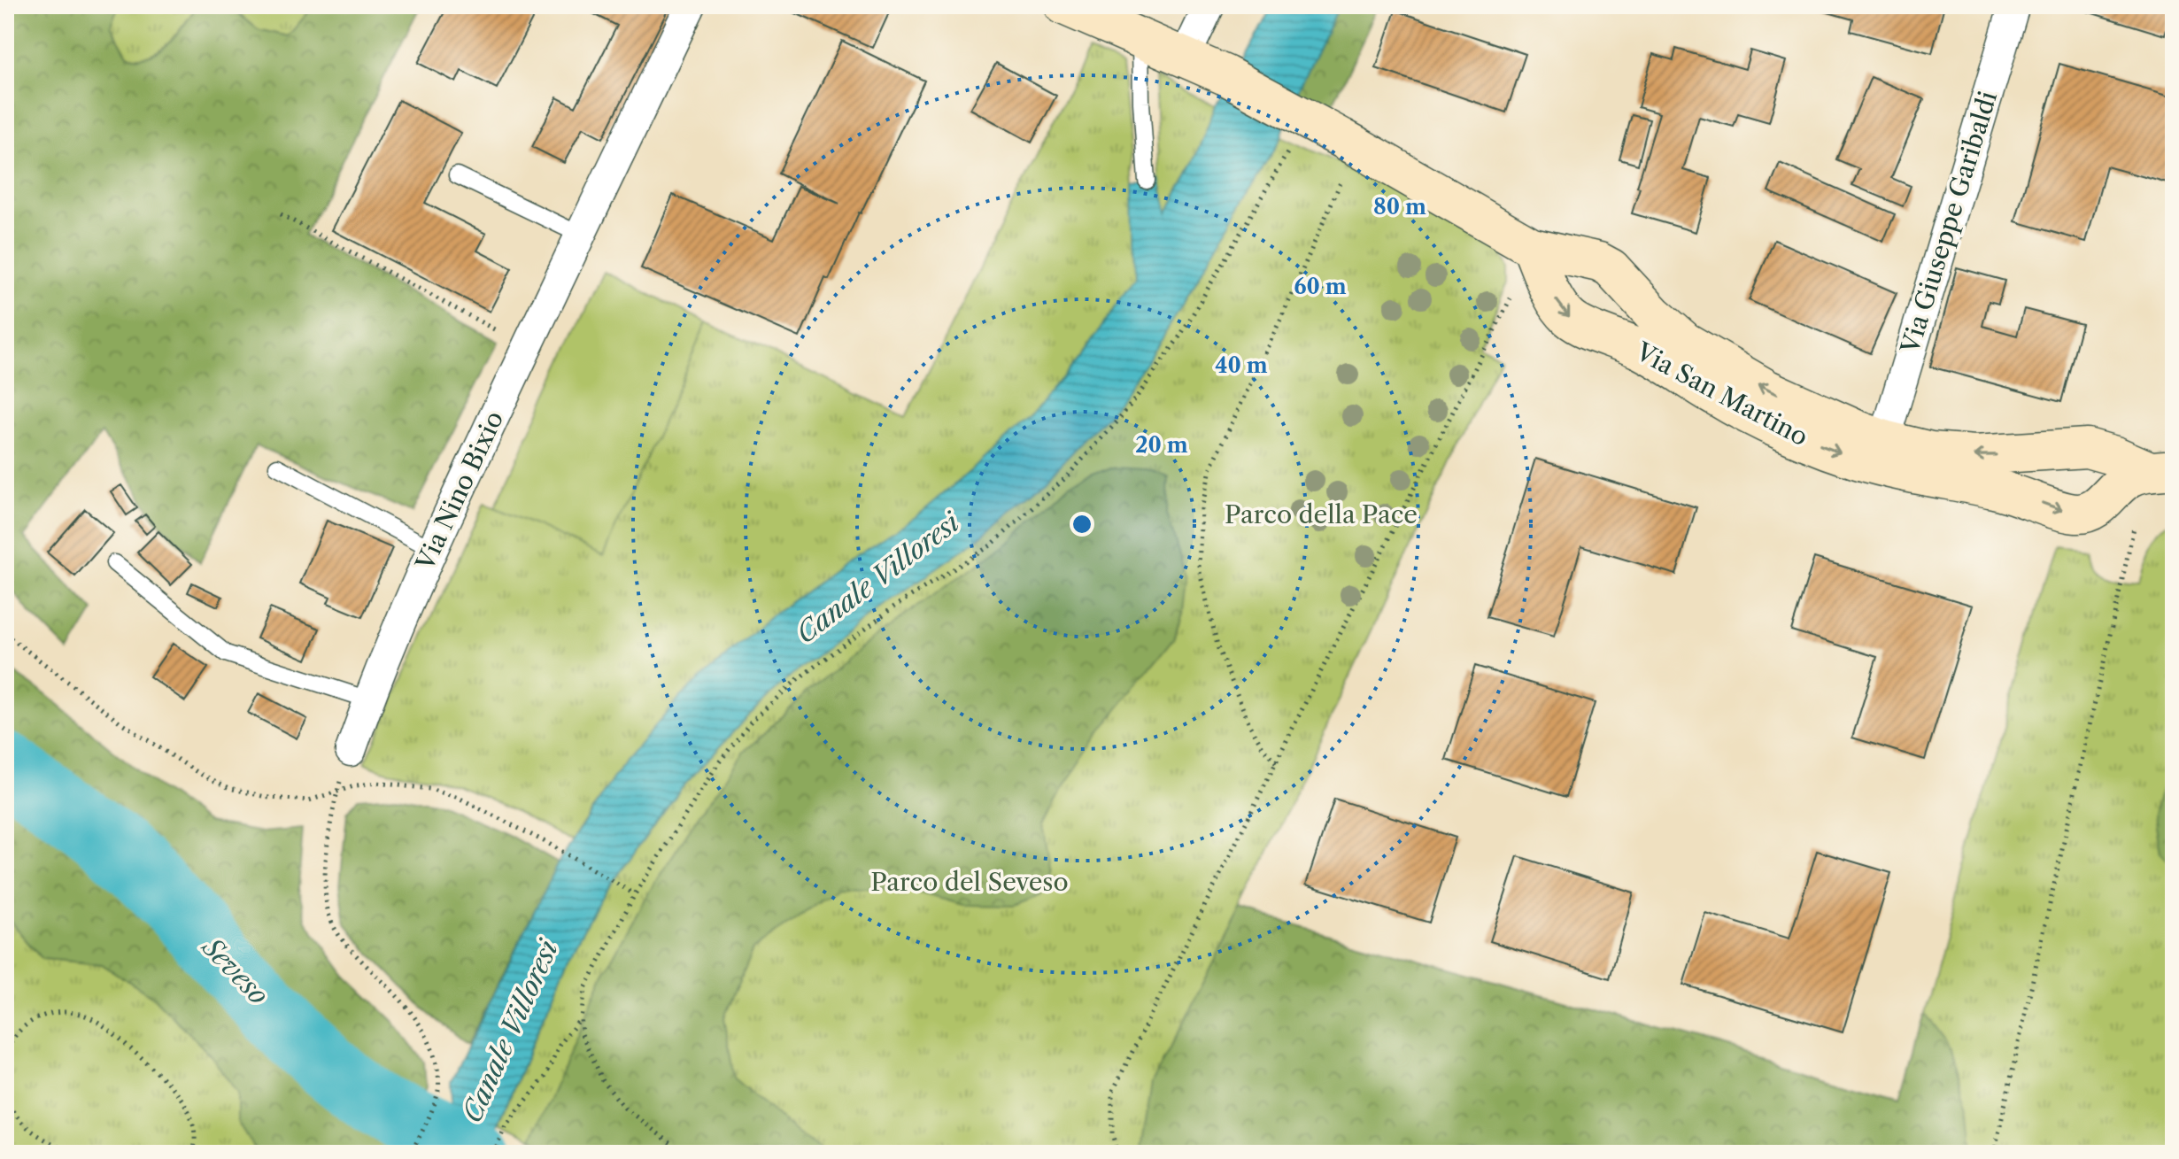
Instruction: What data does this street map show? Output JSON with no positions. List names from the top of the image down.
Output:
{
  "streets": {
    "street": ["Via Giuseppe Garibaldi", "Via San Martino", "Via Nino Bixio"]
  },
  "crossings": [
    ["Via Giuseppe Garibaldi", "Via San Martino"]
  ],
  "water": ["Canale Villoresi", "Seveso"],
  "parks": ["Parco della Pace", "Parco del Seveso"],
  "rings": [
    "80 m",
    "60 m",
    "40 m",
    "20 m"
  ]
}
